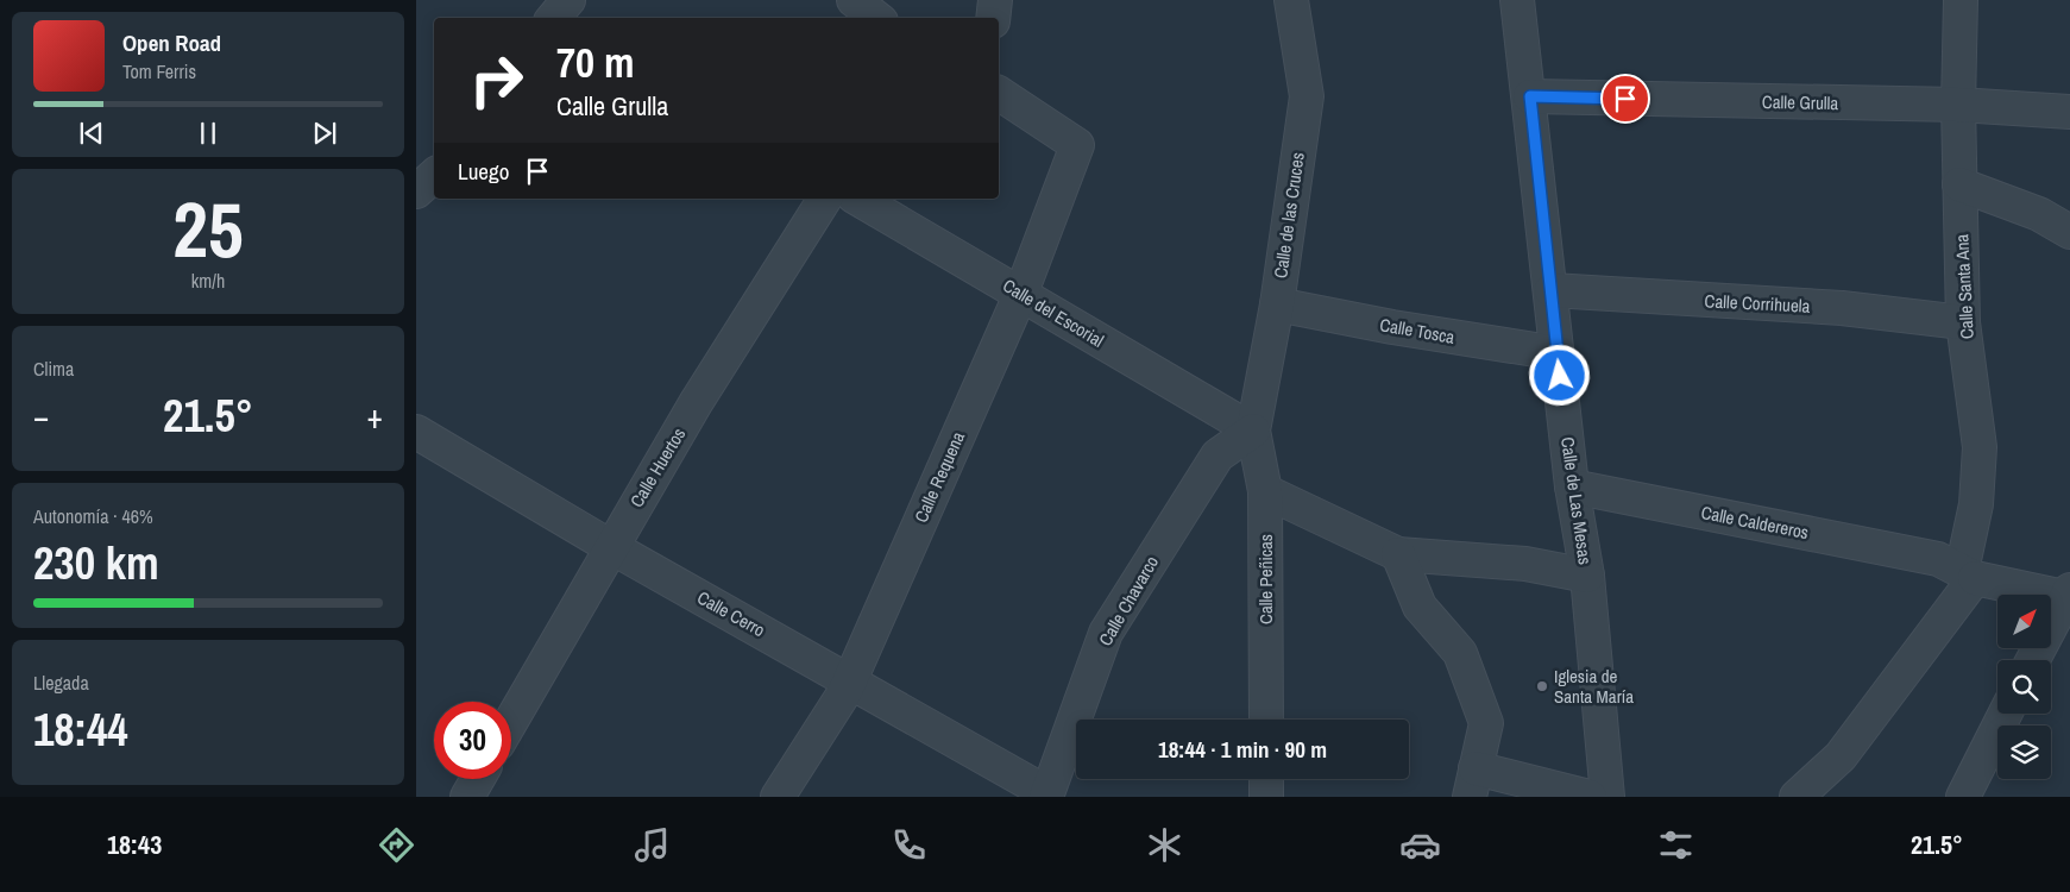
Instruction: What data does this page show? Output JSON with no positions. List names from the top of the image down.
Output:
{
  "streets": {
    "street": [
      "Calle Grulla",
      "Calle de las Cruces",
      "Calle Santa Ana",
      "Calle Corrihuela",
      "Calle del Escorial",
      "Calle Tosca",
      "Calle Huertos",
      "Calle Requena",
      "Calle de Las Mesas",
      "Calle Caldereros",
      "Calle Peñicas",
      "Calle Chavarco",
      "Calle Cerro"
    ]
  },
  "crossings": [
    ["Calle Grulla", "Calle Santa Ana"],
    ["Calle Grulla", "Calle de Las Mesas"],
    ["Calle de las Cruces", "Calle del Escorial"],
    ["Calle de las Cruces", "Calle Tosca"],
    ["Calle de las Cruces", "Calle Peñicas"],
    ["Calle de las Cruces", "Calle Chavarco"],
    ["Calle Santa Ana", "Calle Corrihuela"],
    ["Calle Santa Ana", "Calle Caldereros"],
    ["Calle Corrihuela", "Calle de Las Mesas"],
    ["Calle del Escorial", "Calle Requena"],
    ["Calle del Escorial", "Calle Peñicas"],
    ["Calle del Escorial", "Calle Chavarco"],
    ["Calle Tosca", "Calle de Las Mesas"],
    ["Calle Huertos", "Calle Cerro"],
    ["Calle Requena", "Calle Cerro"],
    ["Calle de Las Mesas", "Calle Caldereros"],
    ["Calle Peñicas", "Calle Chavarco"],
    ["Calle Chavarco", "Calle Cerro"]
  ],
  "places": ["Iglesia de Santa María"],
  "north": "top right",
  "page": {
    "turn": ["70 m", "Calle Grulla"],
    "song": ["Open Road", "Tom Ferris"],
    "then": "Luego",
    "tile": [
      ["25", "km/h"],
      "Clima",
      ["Autonomía · 46%", "230 km"],
      ["Llegada", "18:44"]
    ],
    "heat": ["−", "21.5°", "+"],
    "limit": "30",
    "trip": "18:44 · 1 min · 90 m",
    "tabs": ["18:43", "21.5°"]
  }
}
